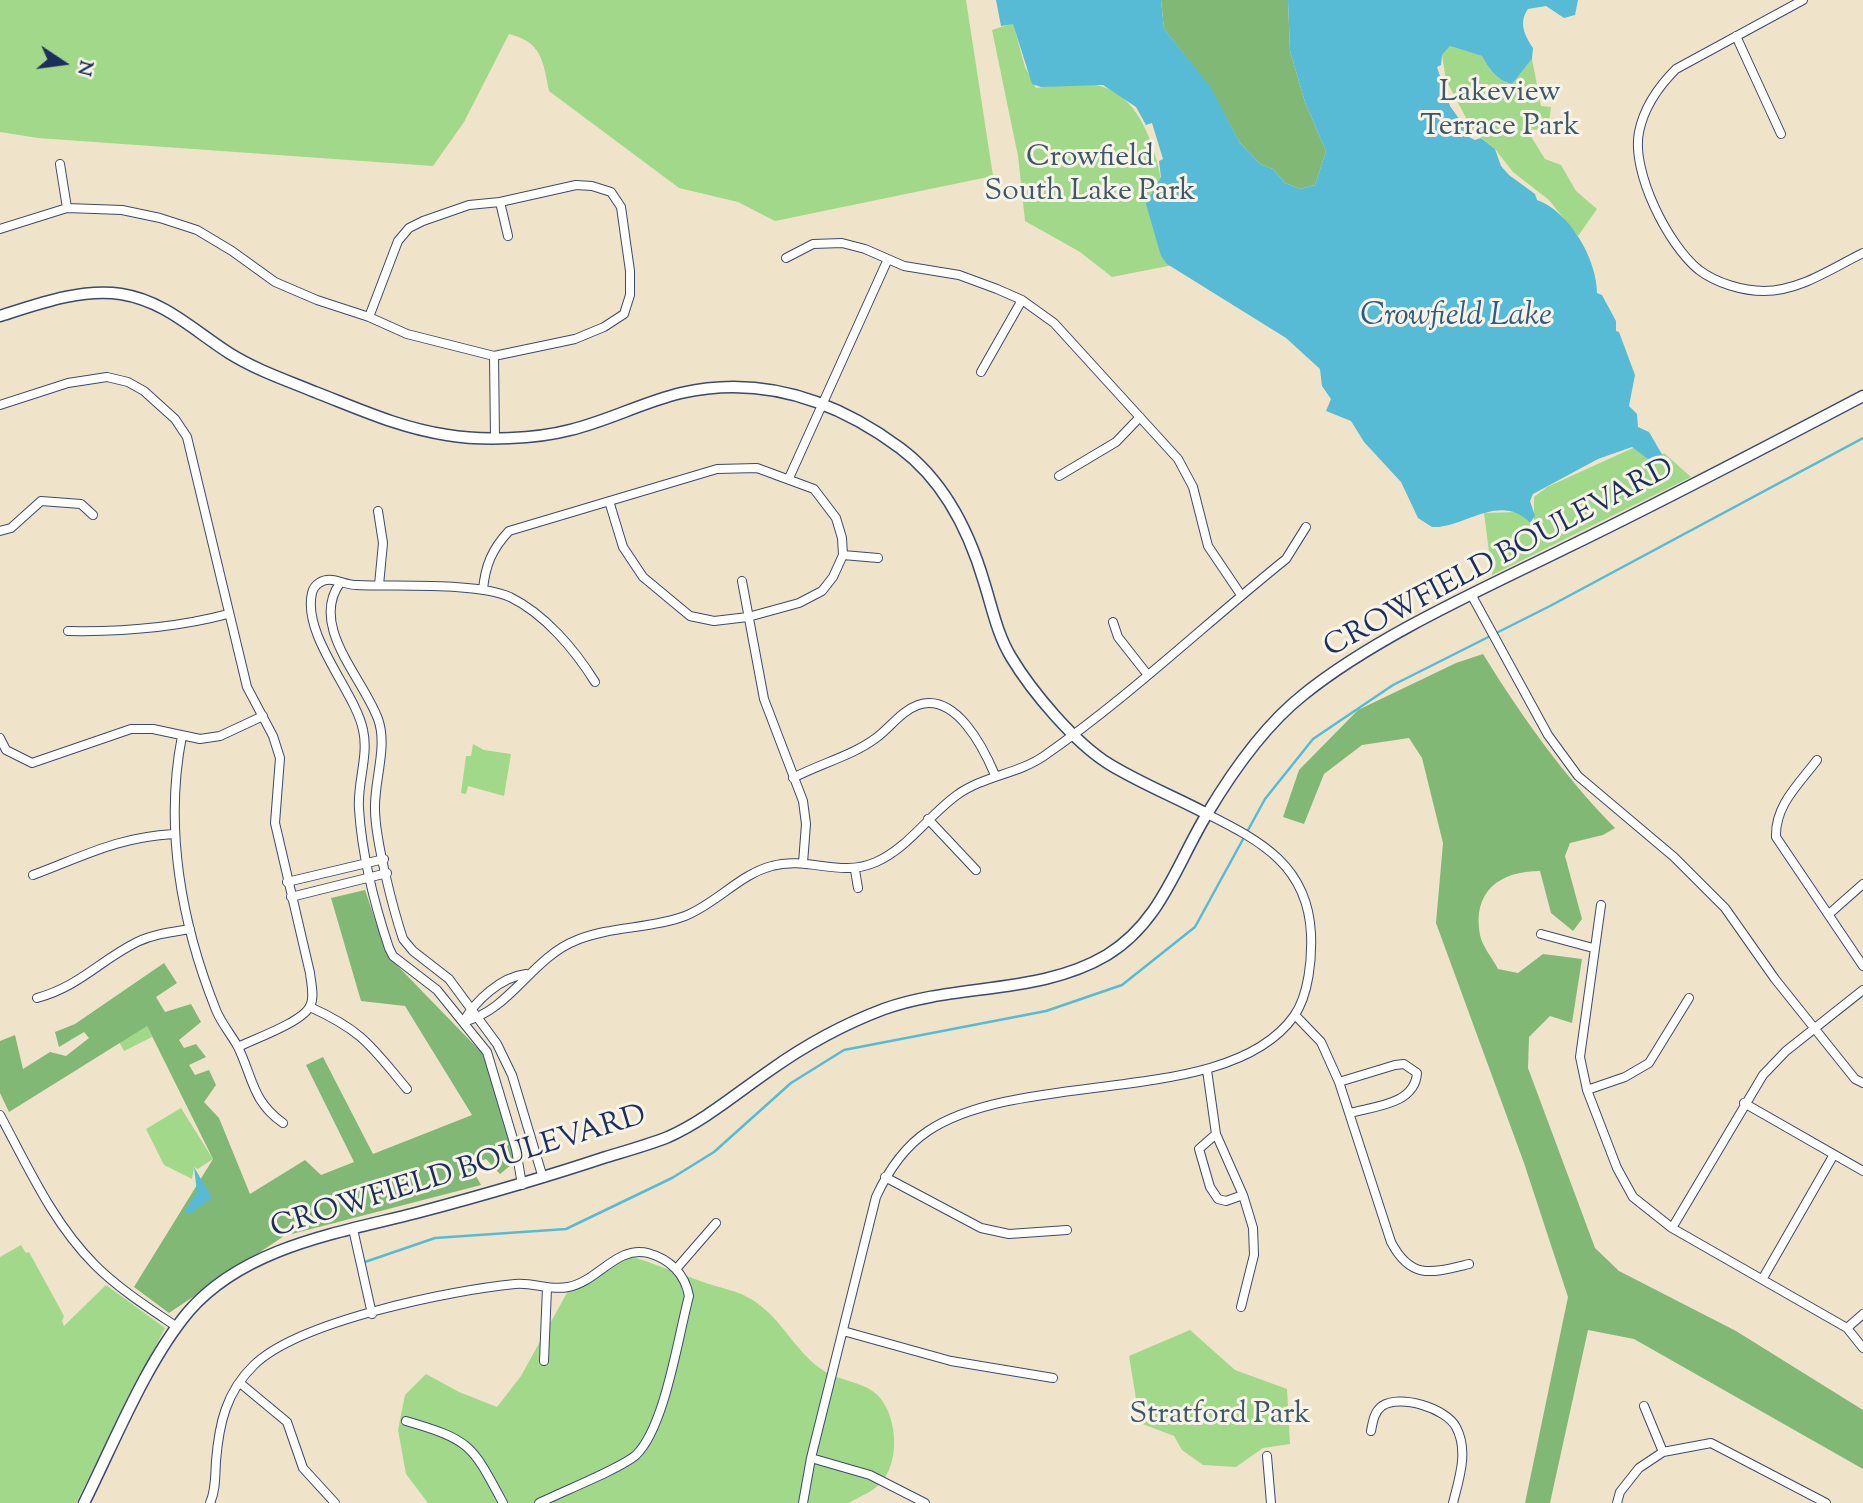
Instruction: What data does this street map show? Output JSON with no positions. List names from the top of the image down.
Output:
{
  "streets": {
    "main road": ["CROWFIELD BOULEVARD"]
  },
  "water": ["Crowfield Lake"],
  "parks": ["Lakeview Terrace Park", "Crowfield South Lake Park", "Stratford Park"],
  "north": "right"
}
